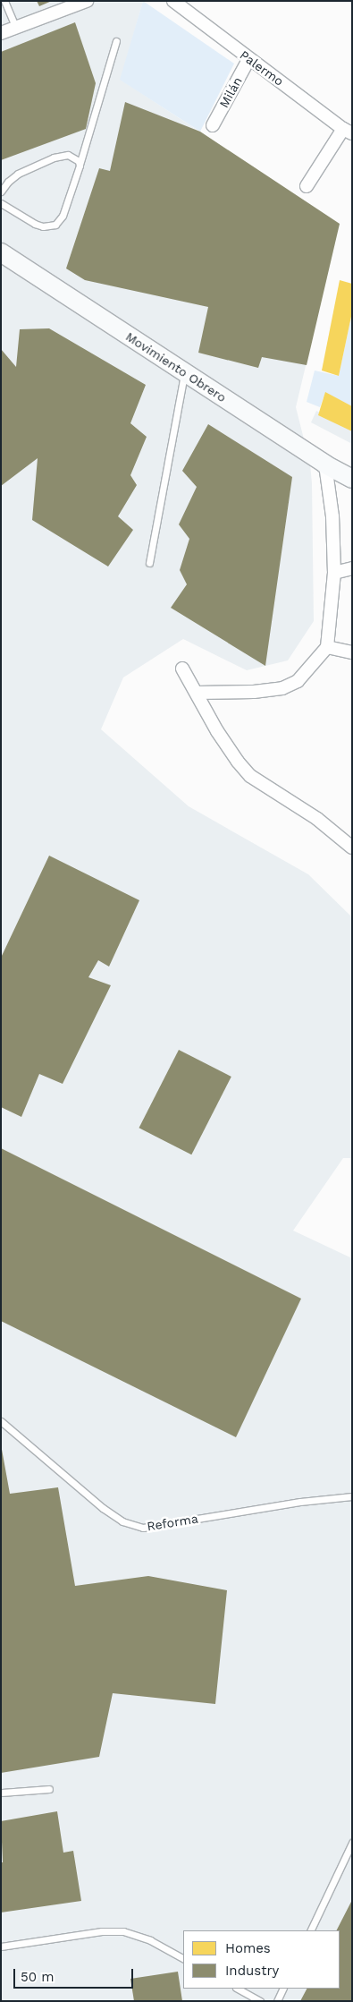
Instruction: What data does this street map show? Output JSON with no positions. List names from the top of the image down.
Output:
{
  "streets": {
    "street": ["Palermo", "Milán", "Movimiento Obrero"],
    "lane": ["Reforma"]
  },
  "crossings": [
    ["Palermo", "Milán"]
  ],
  "legend": ["Homes", "Industry"],
  "scale_bar": "50 m"
}
